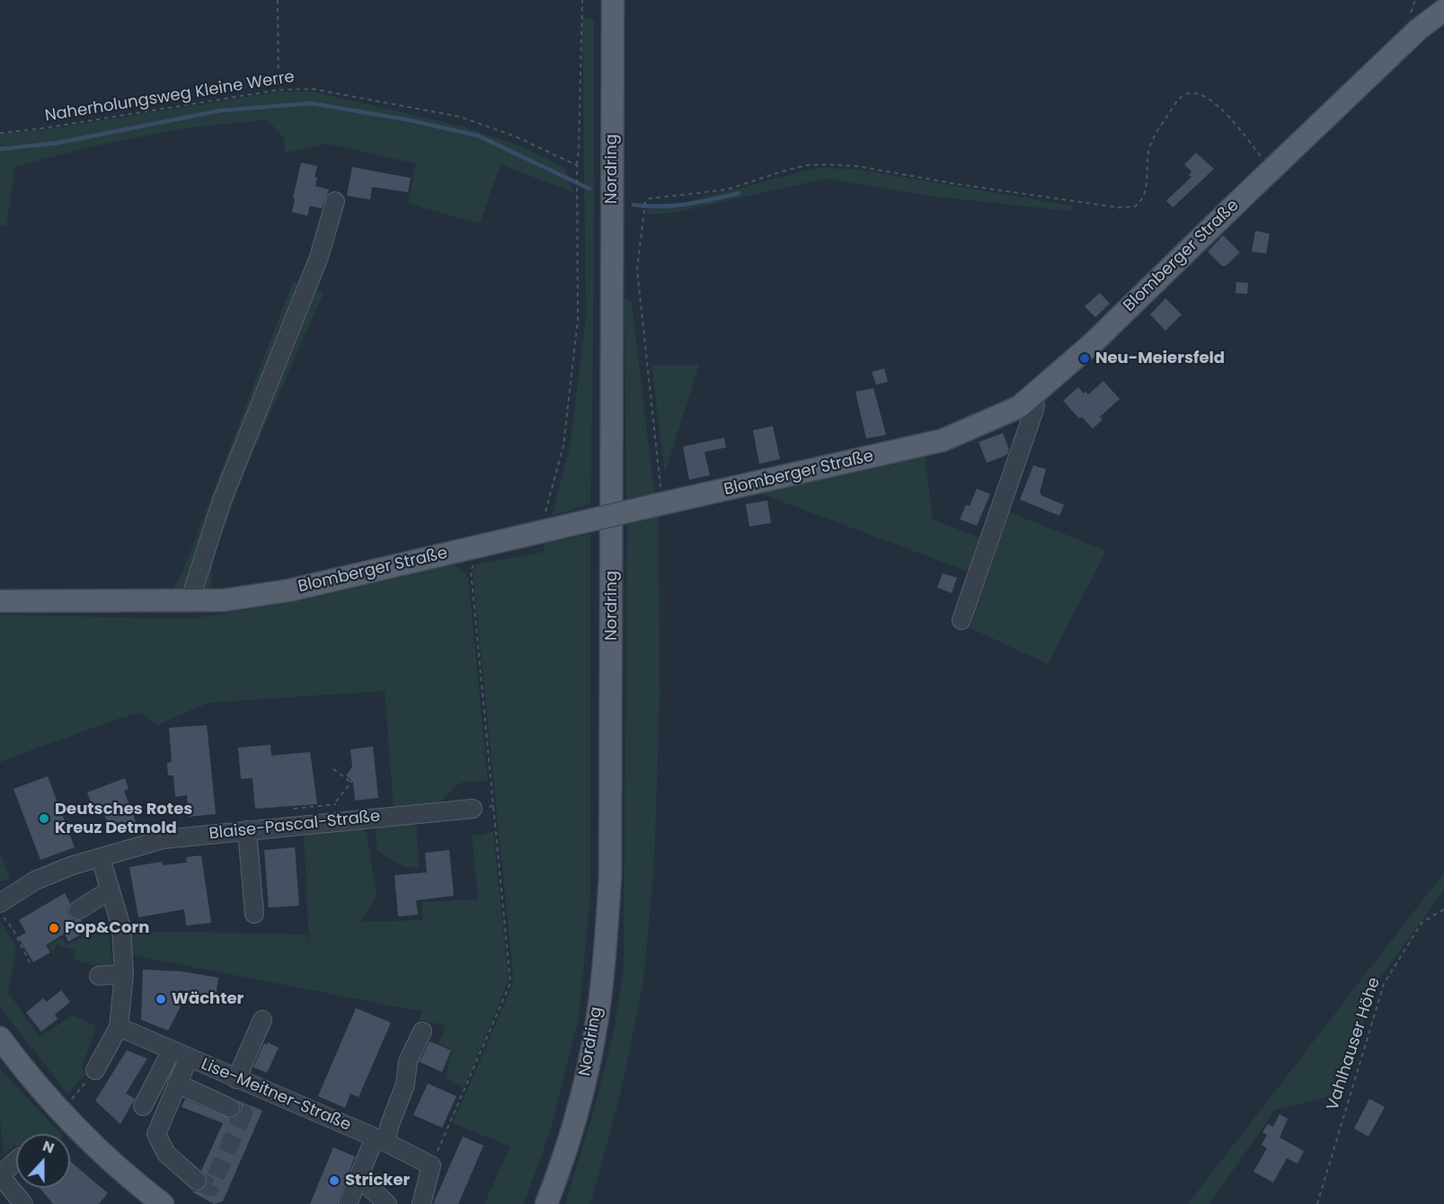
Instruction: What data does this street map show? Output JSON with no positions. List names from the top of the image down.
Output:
{
  "streets": {
    "main road": ["Nordring", "Blomberger Straße"],
    "street": ["Blaise-Pascal-Straße", "Lise-Meitner-Straße"],
    "path": ["Naherholungsweg Kleine Werre", "Vahlhauser Höhe"]
  },
  "places": [
    "Neu-Meiersfeld",
    "Deutsches Rotes Kreuz Detmold",
    "Pop&Corn",
    "Wächter",
    "Stricker"
  ],
  "north": "top"
}
